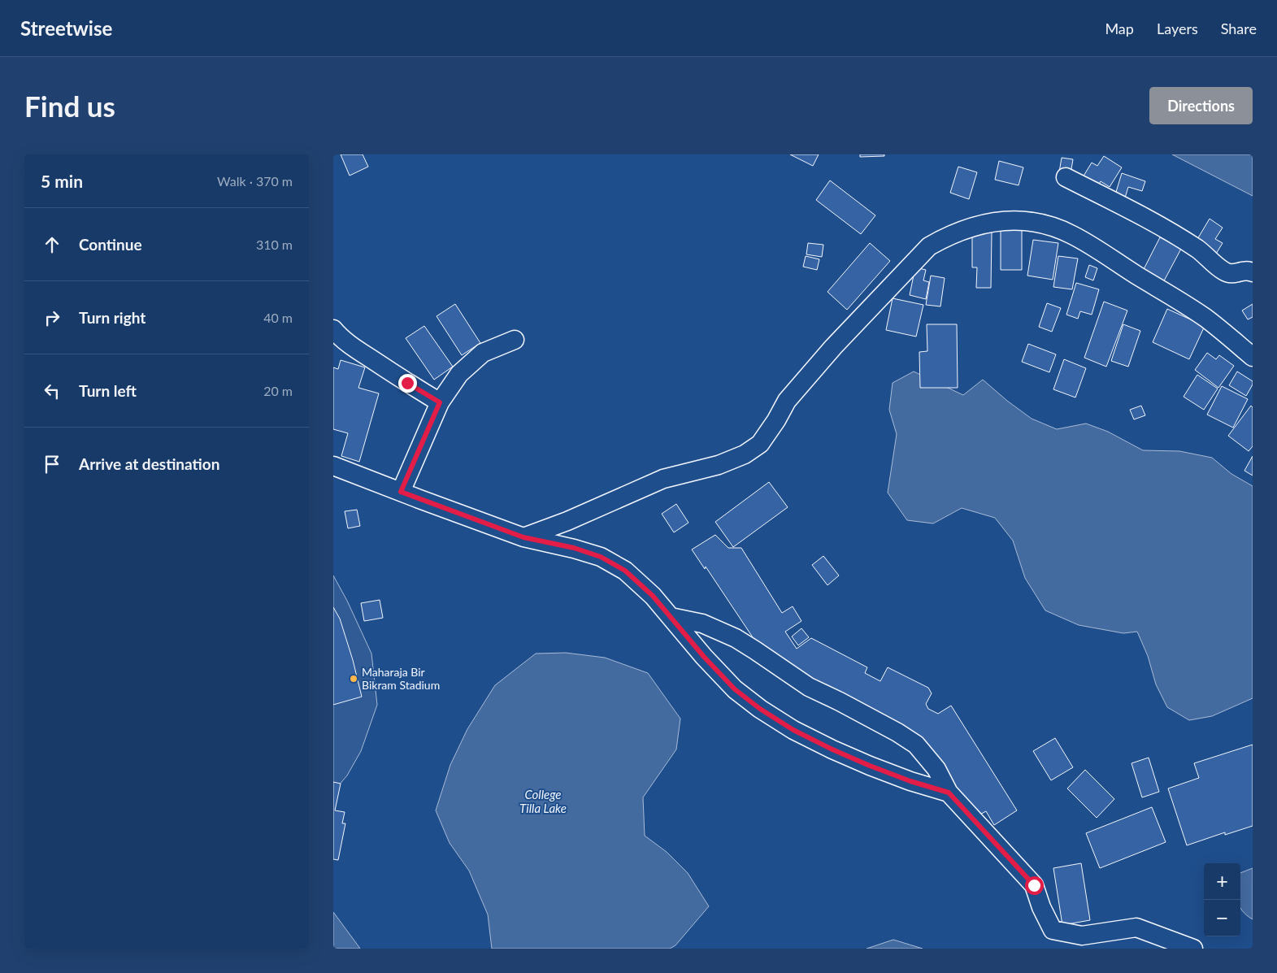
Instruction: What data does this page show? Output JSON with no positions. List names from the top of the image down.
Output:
{
  "water": ["College Tilla Lake"],
  "places": ["Maharaja Bir Bikram Stadium"],
  "page": {
    "header": "Streetwise",
    "nav": ["Map", "Layers", "Share"],
    "buttons": "Directions",
    "title": "Find us",
    "heading": ["5 min", "Walk · 370 m"],
    "list": [
      ["Continue", "310 m"],
      ["Turn right", "40 m"],
      ["Turn left", "20 m"],
      "Arrive at destination"
    ],
    "map_buttons": ["+", "−"]
  }
}
